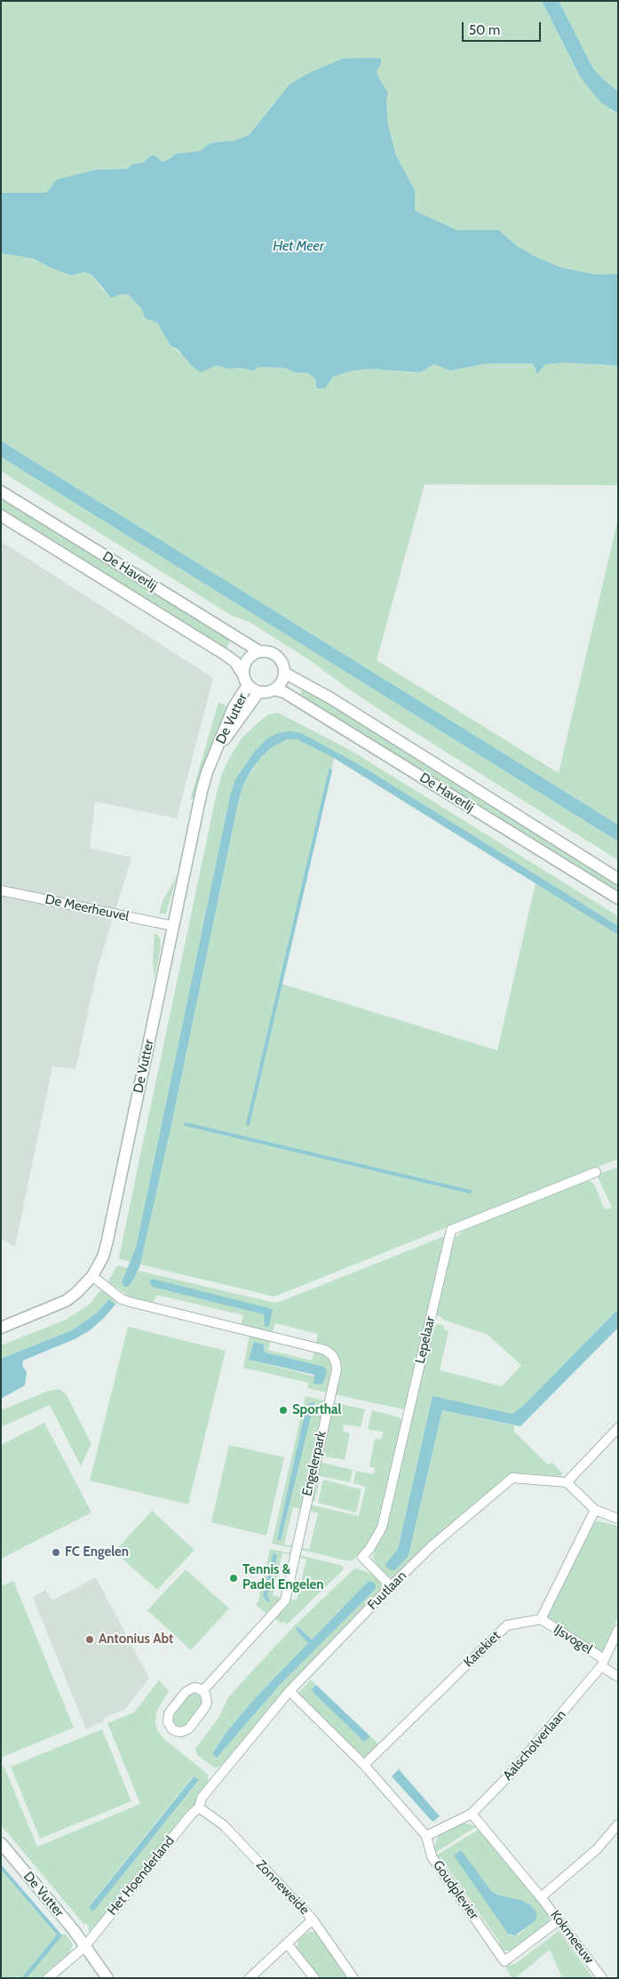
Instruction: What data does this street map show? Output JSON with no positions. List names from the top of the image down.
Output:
{
  "streets": {
    "street": [
      "De Haverlij",
      "De Vutter",
      "De Meerheuvel",
      "Lepelaar",
      "Engelerpark",
      "Fuutlaan",
      "IJsvogel",
      "Karekiet",
      "Aalscholverlaan",
      "Het Hoenderland",
      "Zonneweide",
      "Goudplevier",
      "Kokmeeuw"
    ]
  },
  "crossings": [
    ["De Haverlij", "De Vutter"],
    ["De Vutter", "De Meerheuvel"],
    ["De Vutter", "Engelerpark"],
    ["De Vutter", "Het Hoenderland"],
    ["Lepelaar", "Fuutlaan"],
    ["Fuutlaan", "Het Hoenderland"],
    ["Fuutlaan", "Zonneweide"],
    ["Fuutlaan", "Goudplevier"],
    ["IJsvogel", "Karekiet"],
    ["IJsvogel", "Aalscholverlaan"],
    ["Karekiet", "Goudplevier"],
    ["Aalscholverlaan", "Goudplevier"],
    ["Het Hoenderland", "Zonneweide"],
    ["Goudplevier", "Kokmeeuw"]
  ],
  "water": ["Het Meer"],
  "places": [
    "Sporthal",
    "FC Engelen",
    "Tennis & Padel Engelen",
    "Antonius Abt"
  ],
  "scale_bar": "50 m"
}
